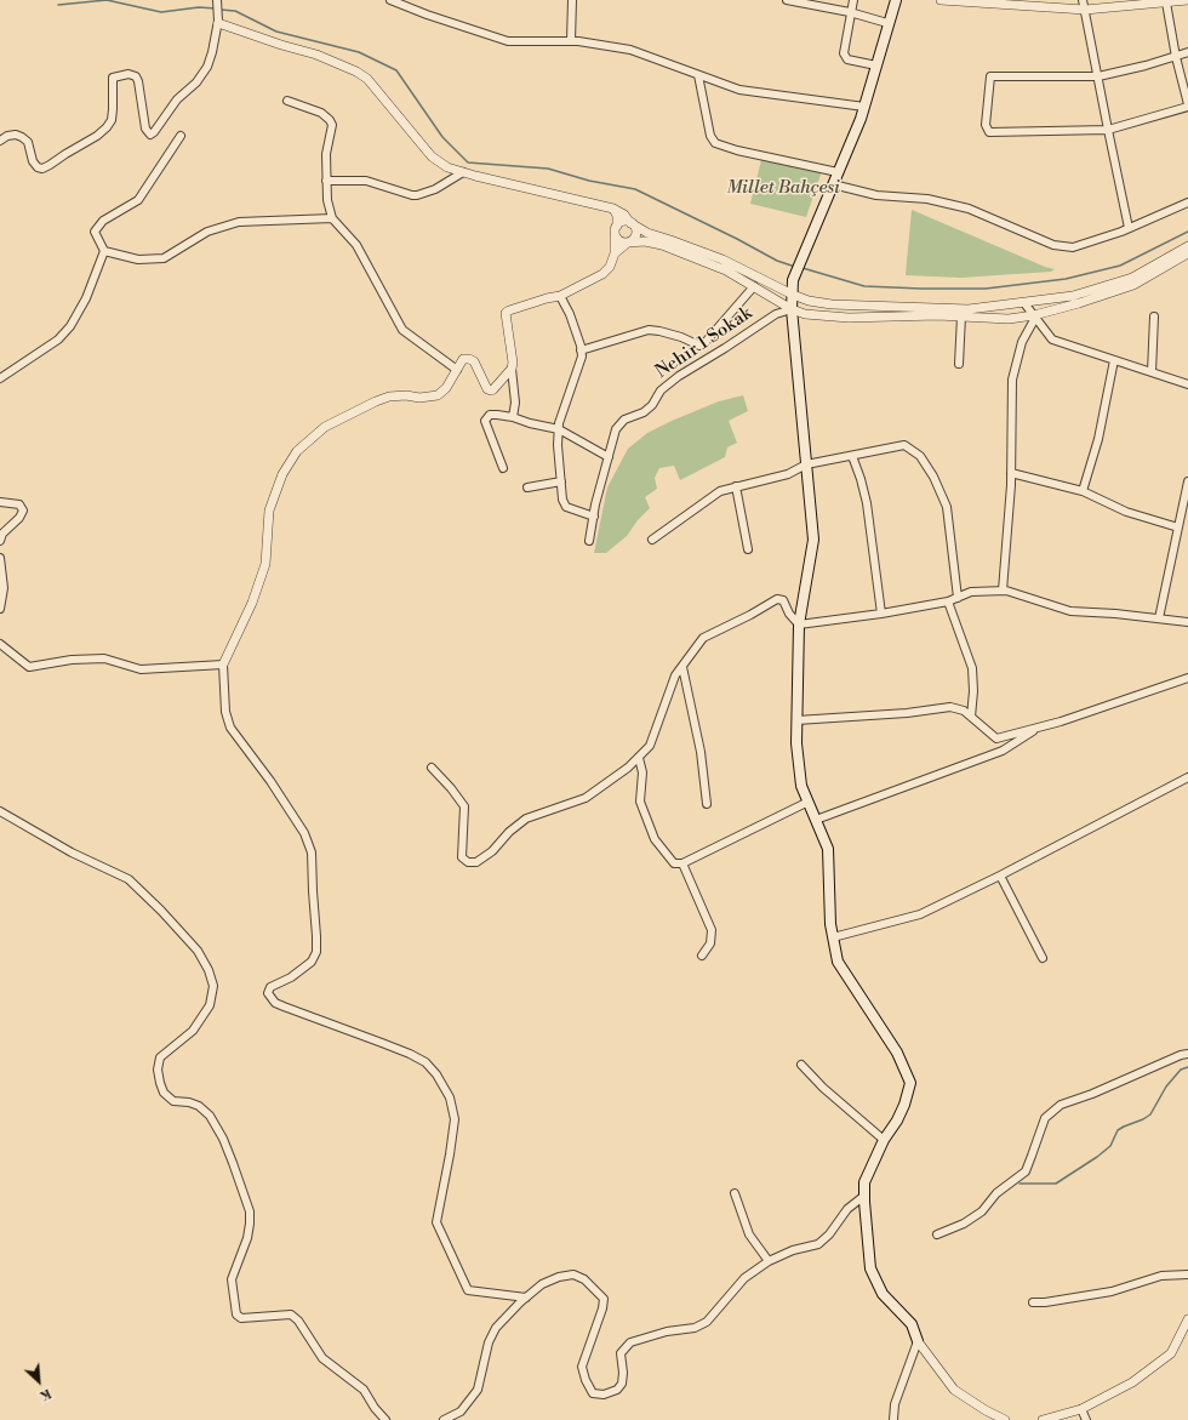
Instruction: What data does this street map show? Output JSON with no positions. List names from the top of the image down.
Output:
{
  "streets": {
    "street": ["Nehir 1 Sokak"]
  },
  "parks": ["Millet Bahçesi"],
  "north": "bottom right"
}
